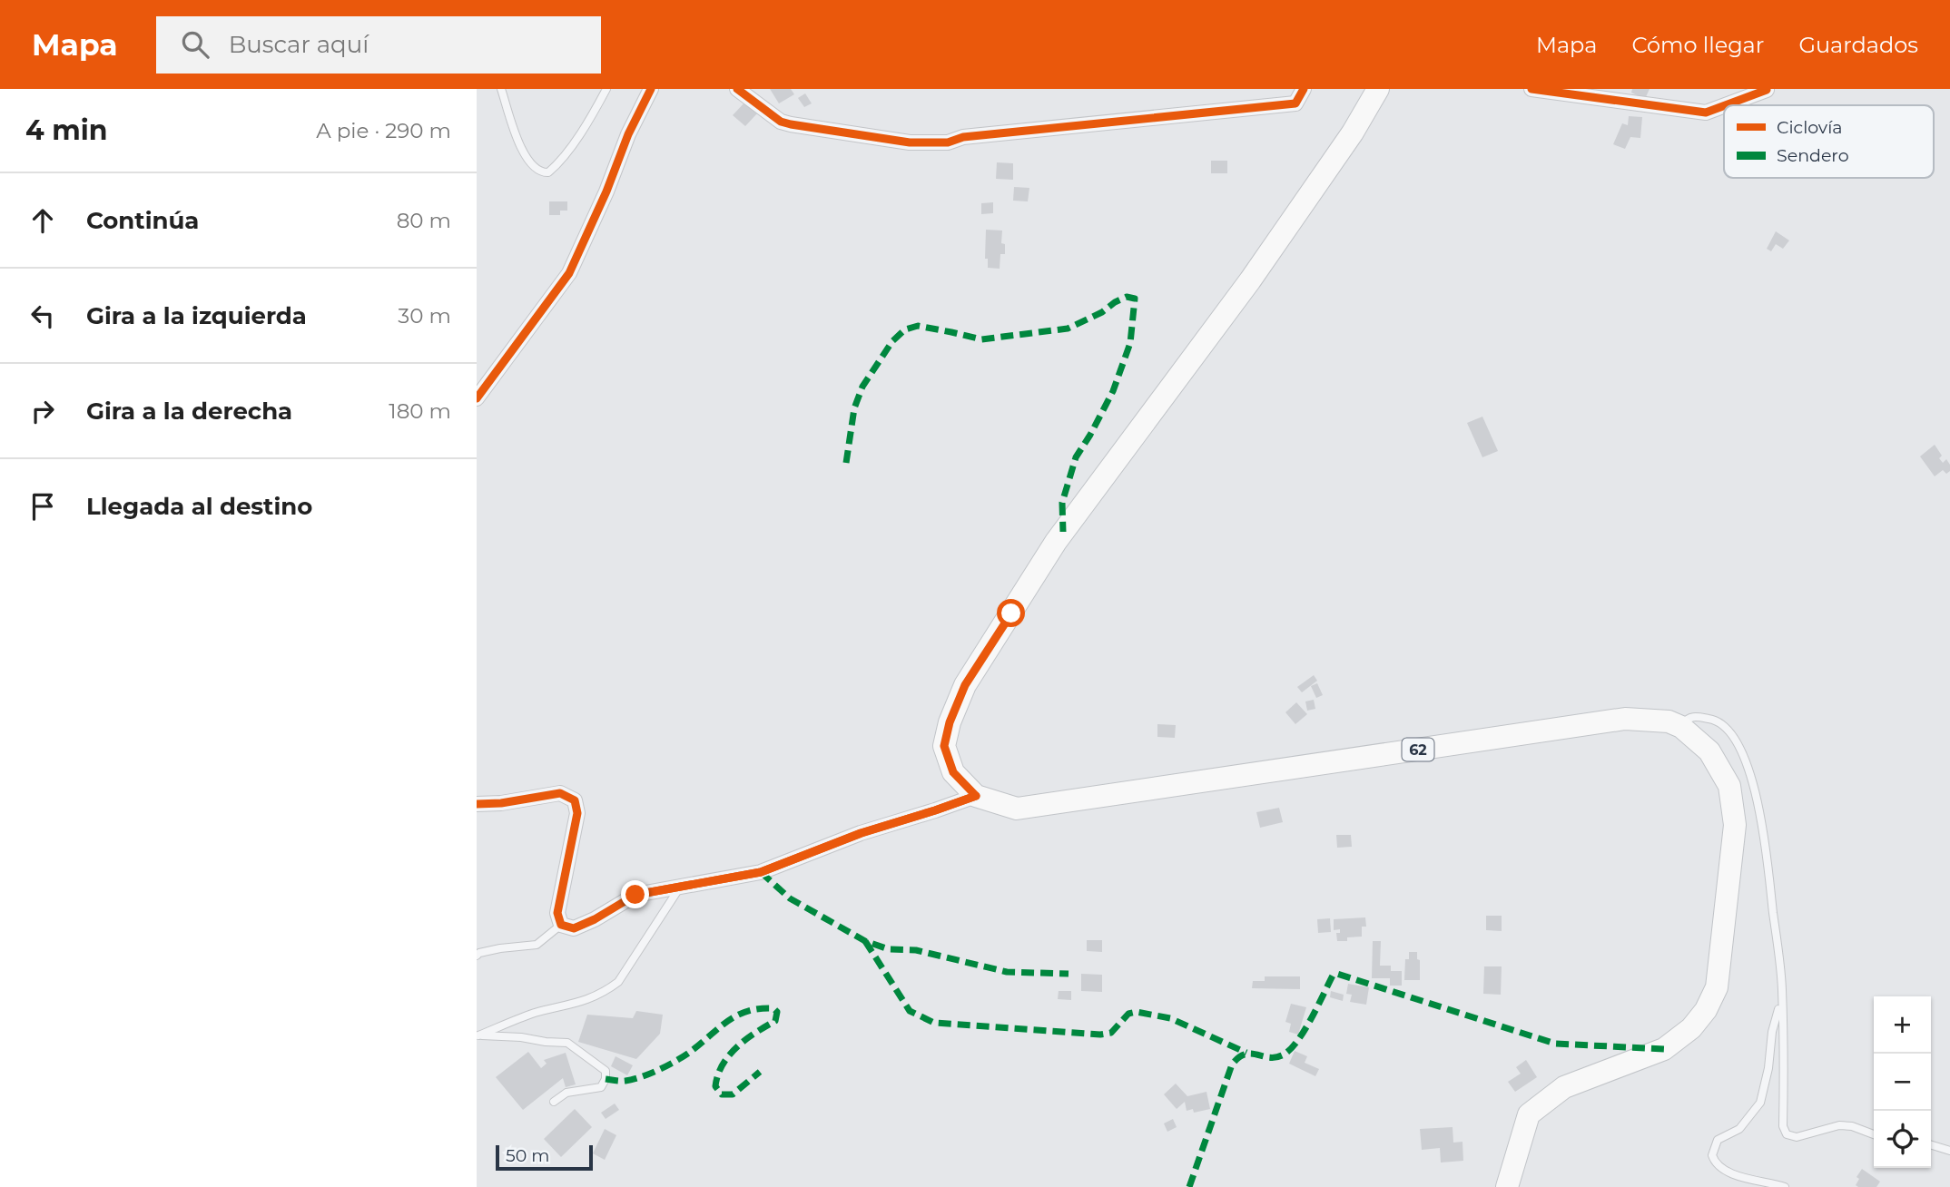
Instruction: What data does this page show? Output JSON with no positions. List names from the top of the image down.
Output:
{
  "streets": {
    "main road": ["62"]
  },
  "legend": ["Ciclovía", "Sendero"],
  "scale_bar": "50 m",
  "page": {
    "header": "Mapa",
    "search": "Buscar aquí",
    "nav": ["Mapa", "Cómo llegar", "Guardados"],
    "heading": ["4 min", "A pie · 290 m"],
    "list": [
      ["Continúa", "80 m"],
      ["Gira a la izquierda", "30 m"],
      ["Gira a la derecha", "180 m"],
      "Llegada al destino"
    ],
    "map_buttons": ["+", "−"],
    "scale": "50 m"
  }
}
